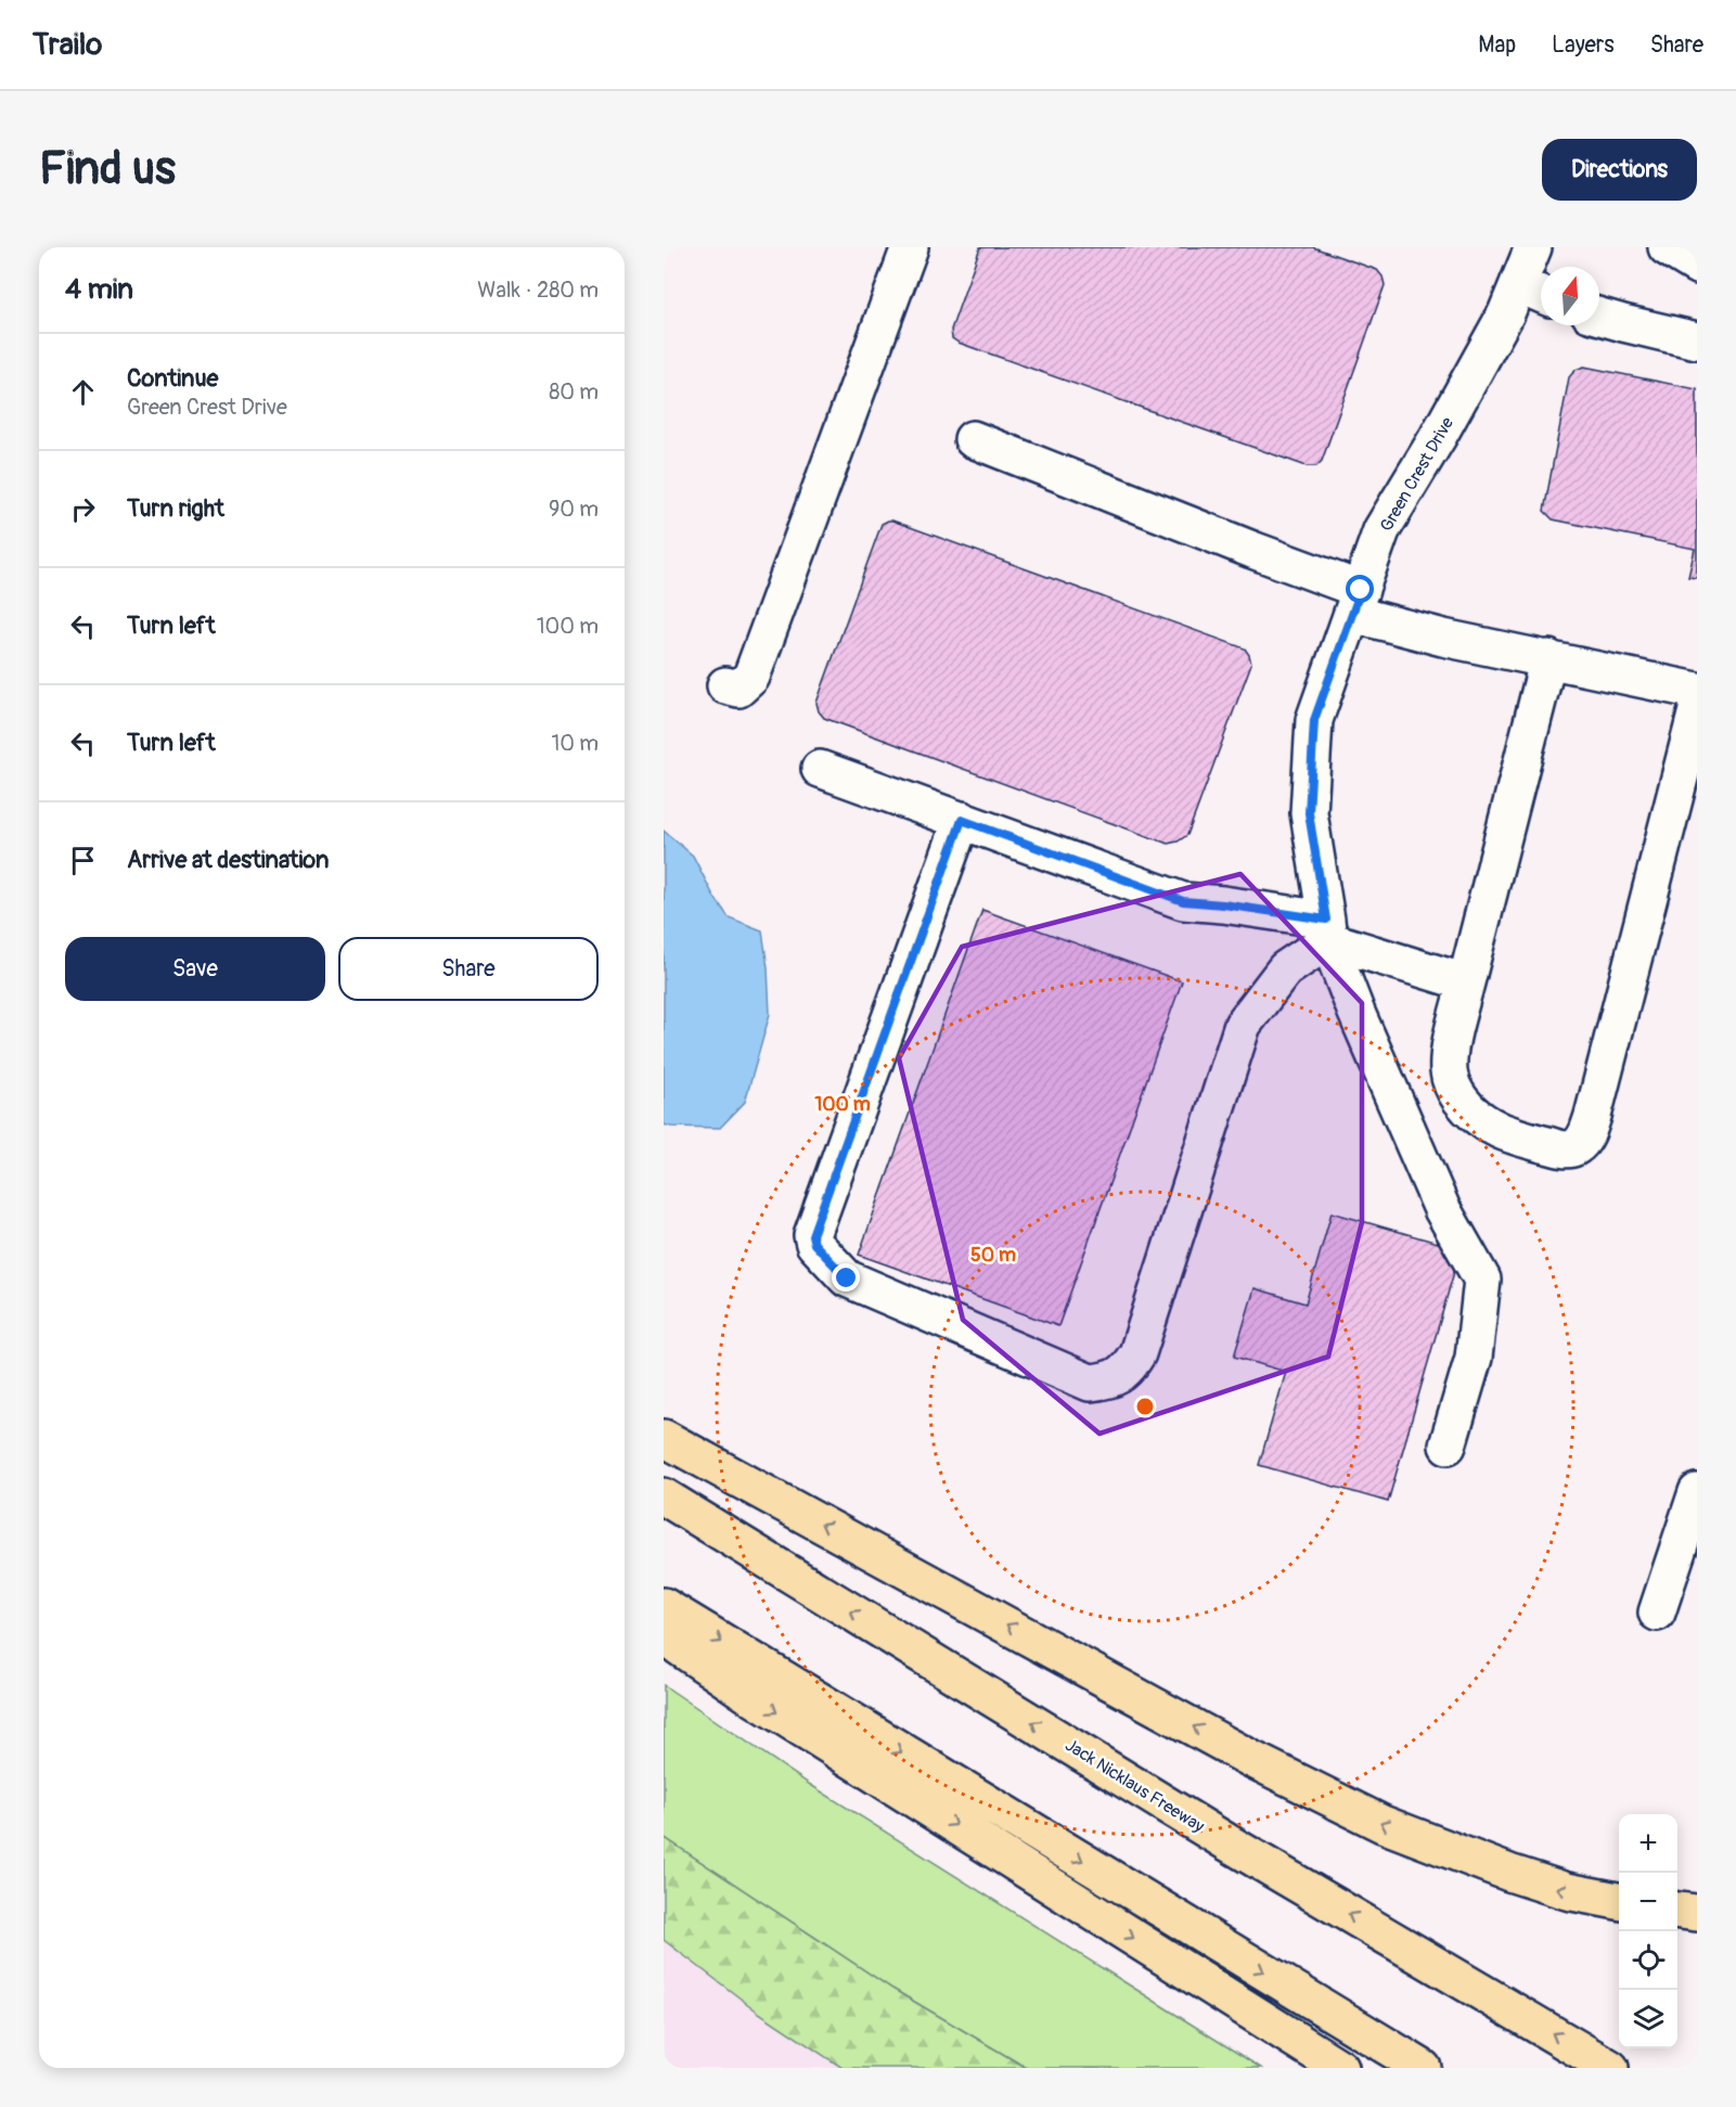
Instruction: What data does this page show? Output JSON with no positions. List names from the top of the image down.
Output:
{
  "streets": {
    "highway": ["Jack Nicklaus Freeway"],
    "street": ["Green Crest Drive"]
  },
  "north": "top",
  "page": {
    "header": "Trailo",
    "nav": ["Map", "Layers", "Share"],
    "buttons": [
      "Directions",
      ["Save", "Share"]
    ],
    "title": "Find us",
    "heading": ["4 min", "Walk · 280 m"],
    "list": [
      ["Continue", "Green Crest Drive", "80 m"],
      ["Turn right", "90 m"],
      ["Turn left", "100 m"],
      ["Turn left", "10 m"],
      "Arrive at destination"
    ],
    "map_buttons": ["+", "−"]
  },
  "rings": ["100 m", "50 m"]
}
